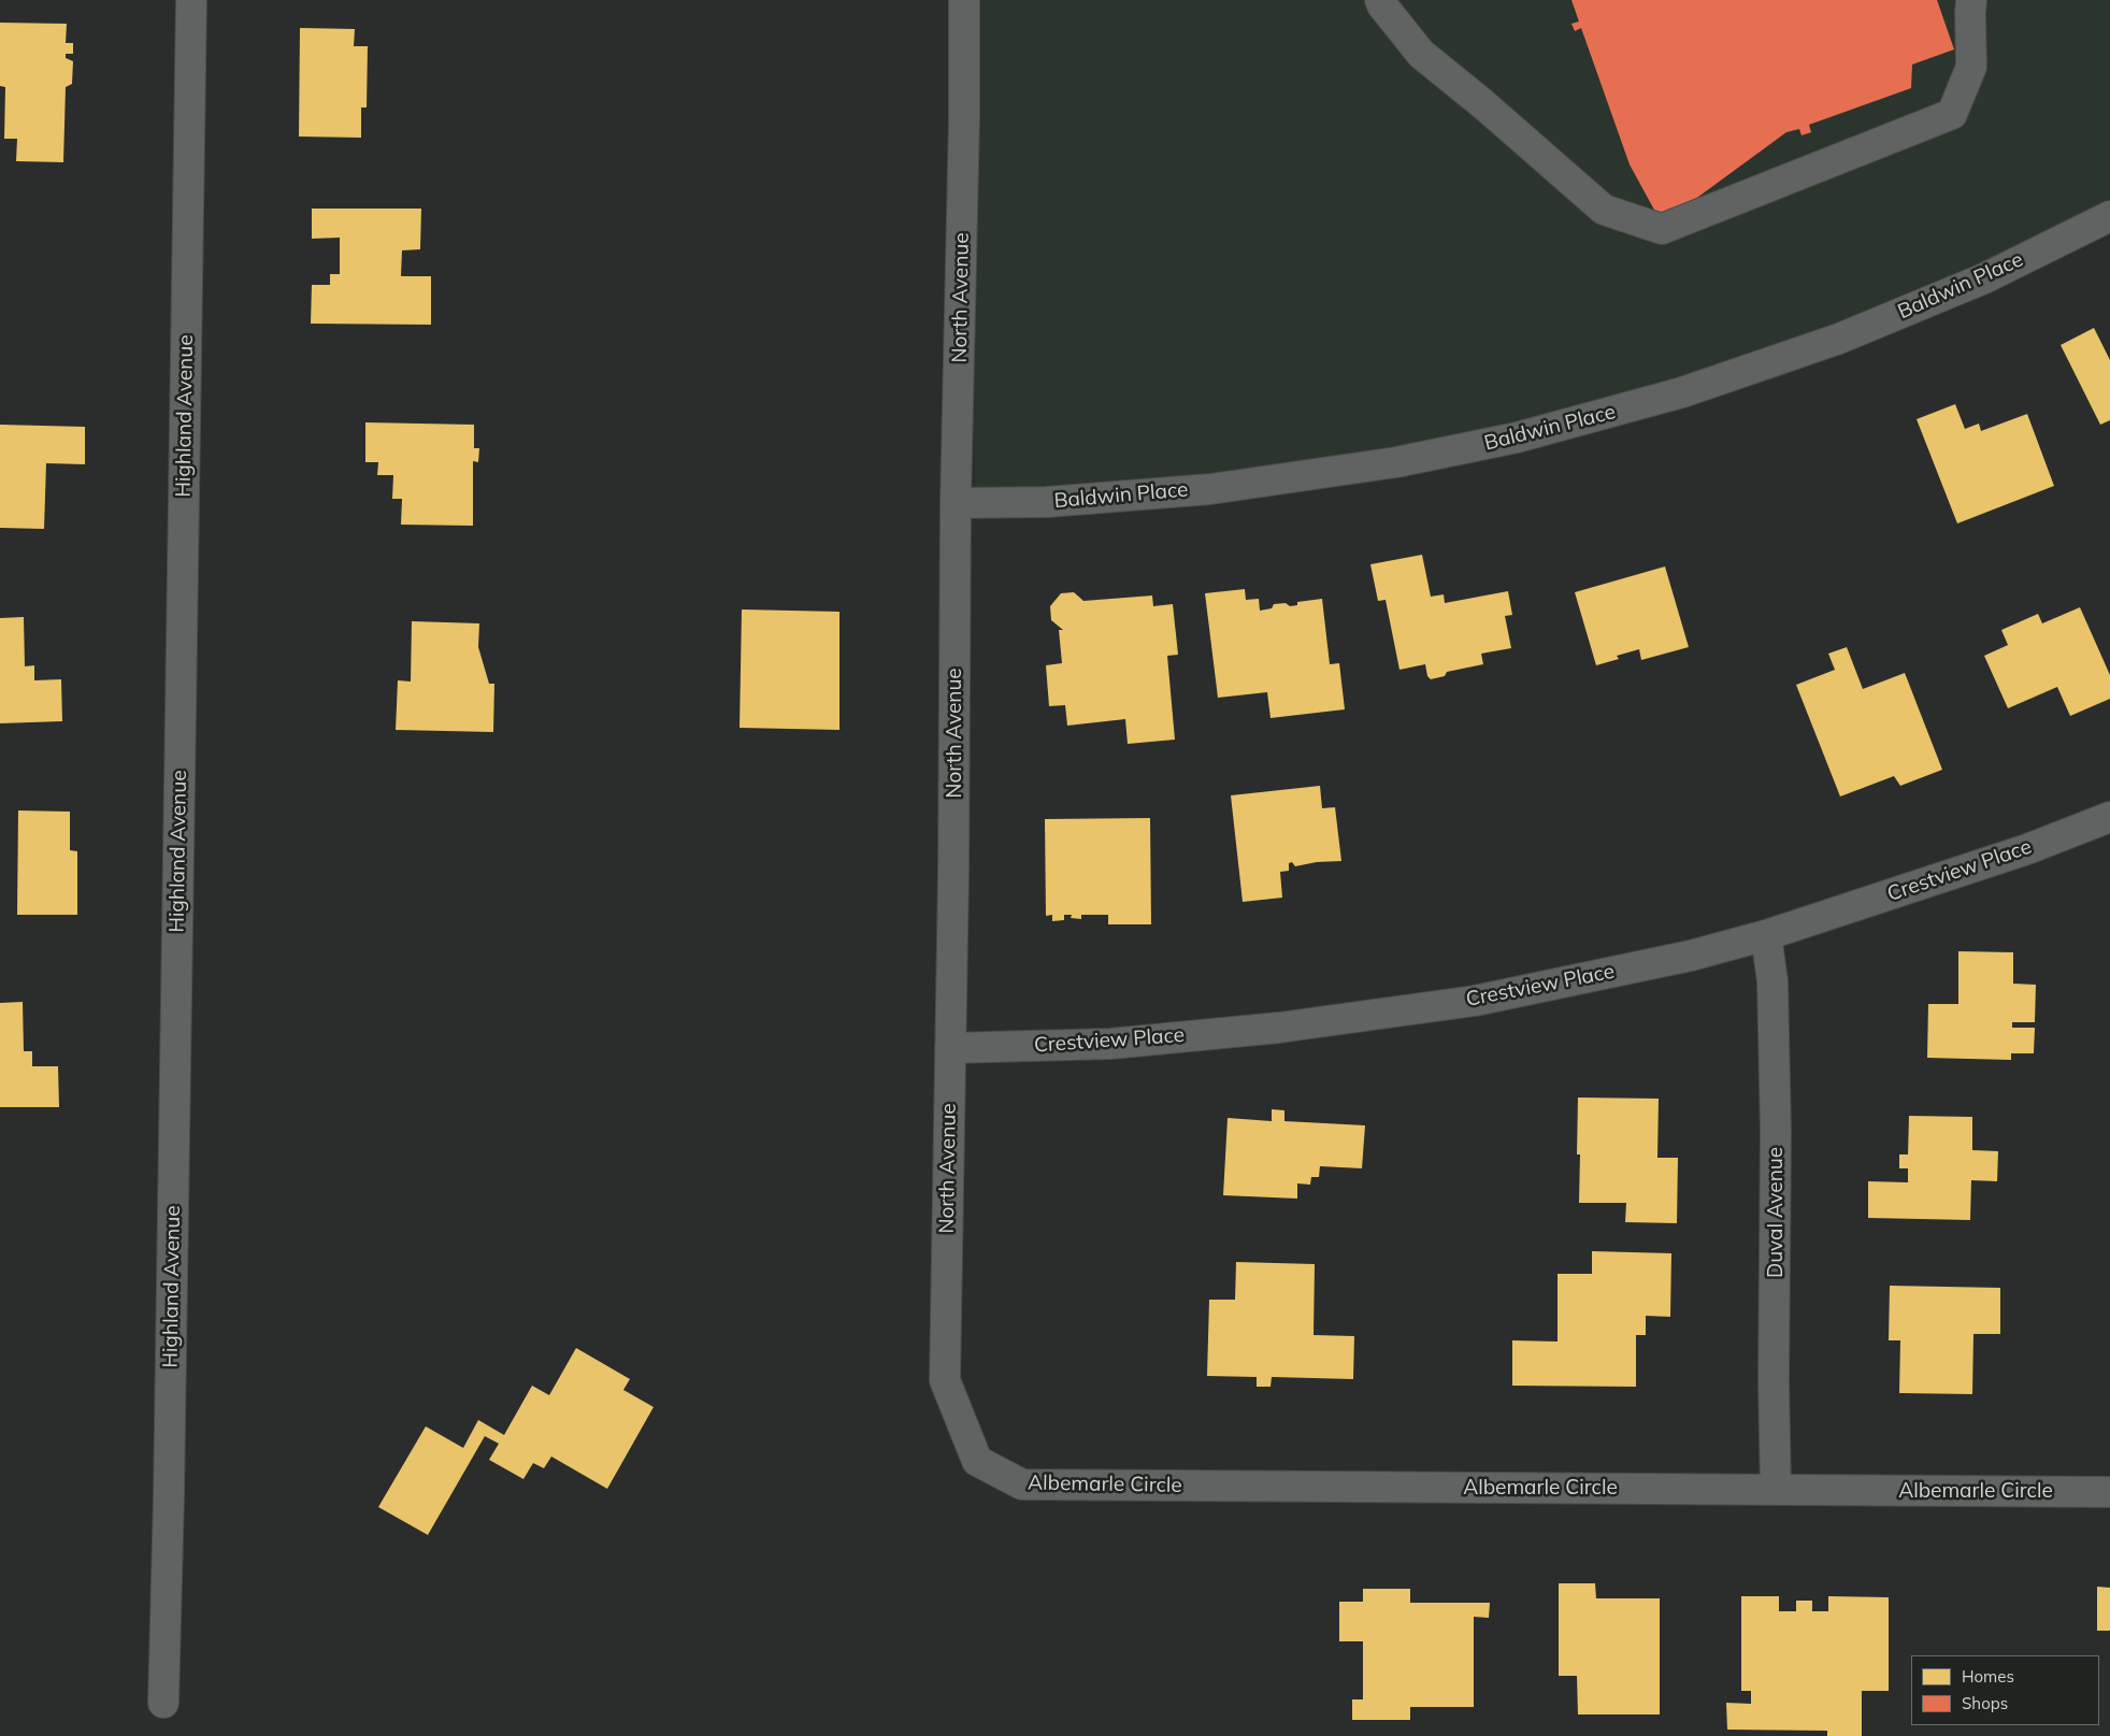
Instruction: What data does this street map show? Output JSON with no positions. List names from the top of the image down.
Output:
{
  "streets": {
    "street": [
      "Baldwin Place",
      "North Avenue",
      "Highland Avenue",
      "Crestview Place",
      "Duval Avenue",
      "Albemarle Circle"
    ]
  },
  "crossings": [
    ["Baldwin Place", "North Avenue"],
    ["North Avenue", "Crestview Place"],
    ["North Avenue", "Albemarle Circle"],
    ["Crestview Place", "Duval Avenue"],
    ["Duval Avenue", "Albemarle Circle"]
  ],
  "legend": ["Homes", "Shops"]
}
